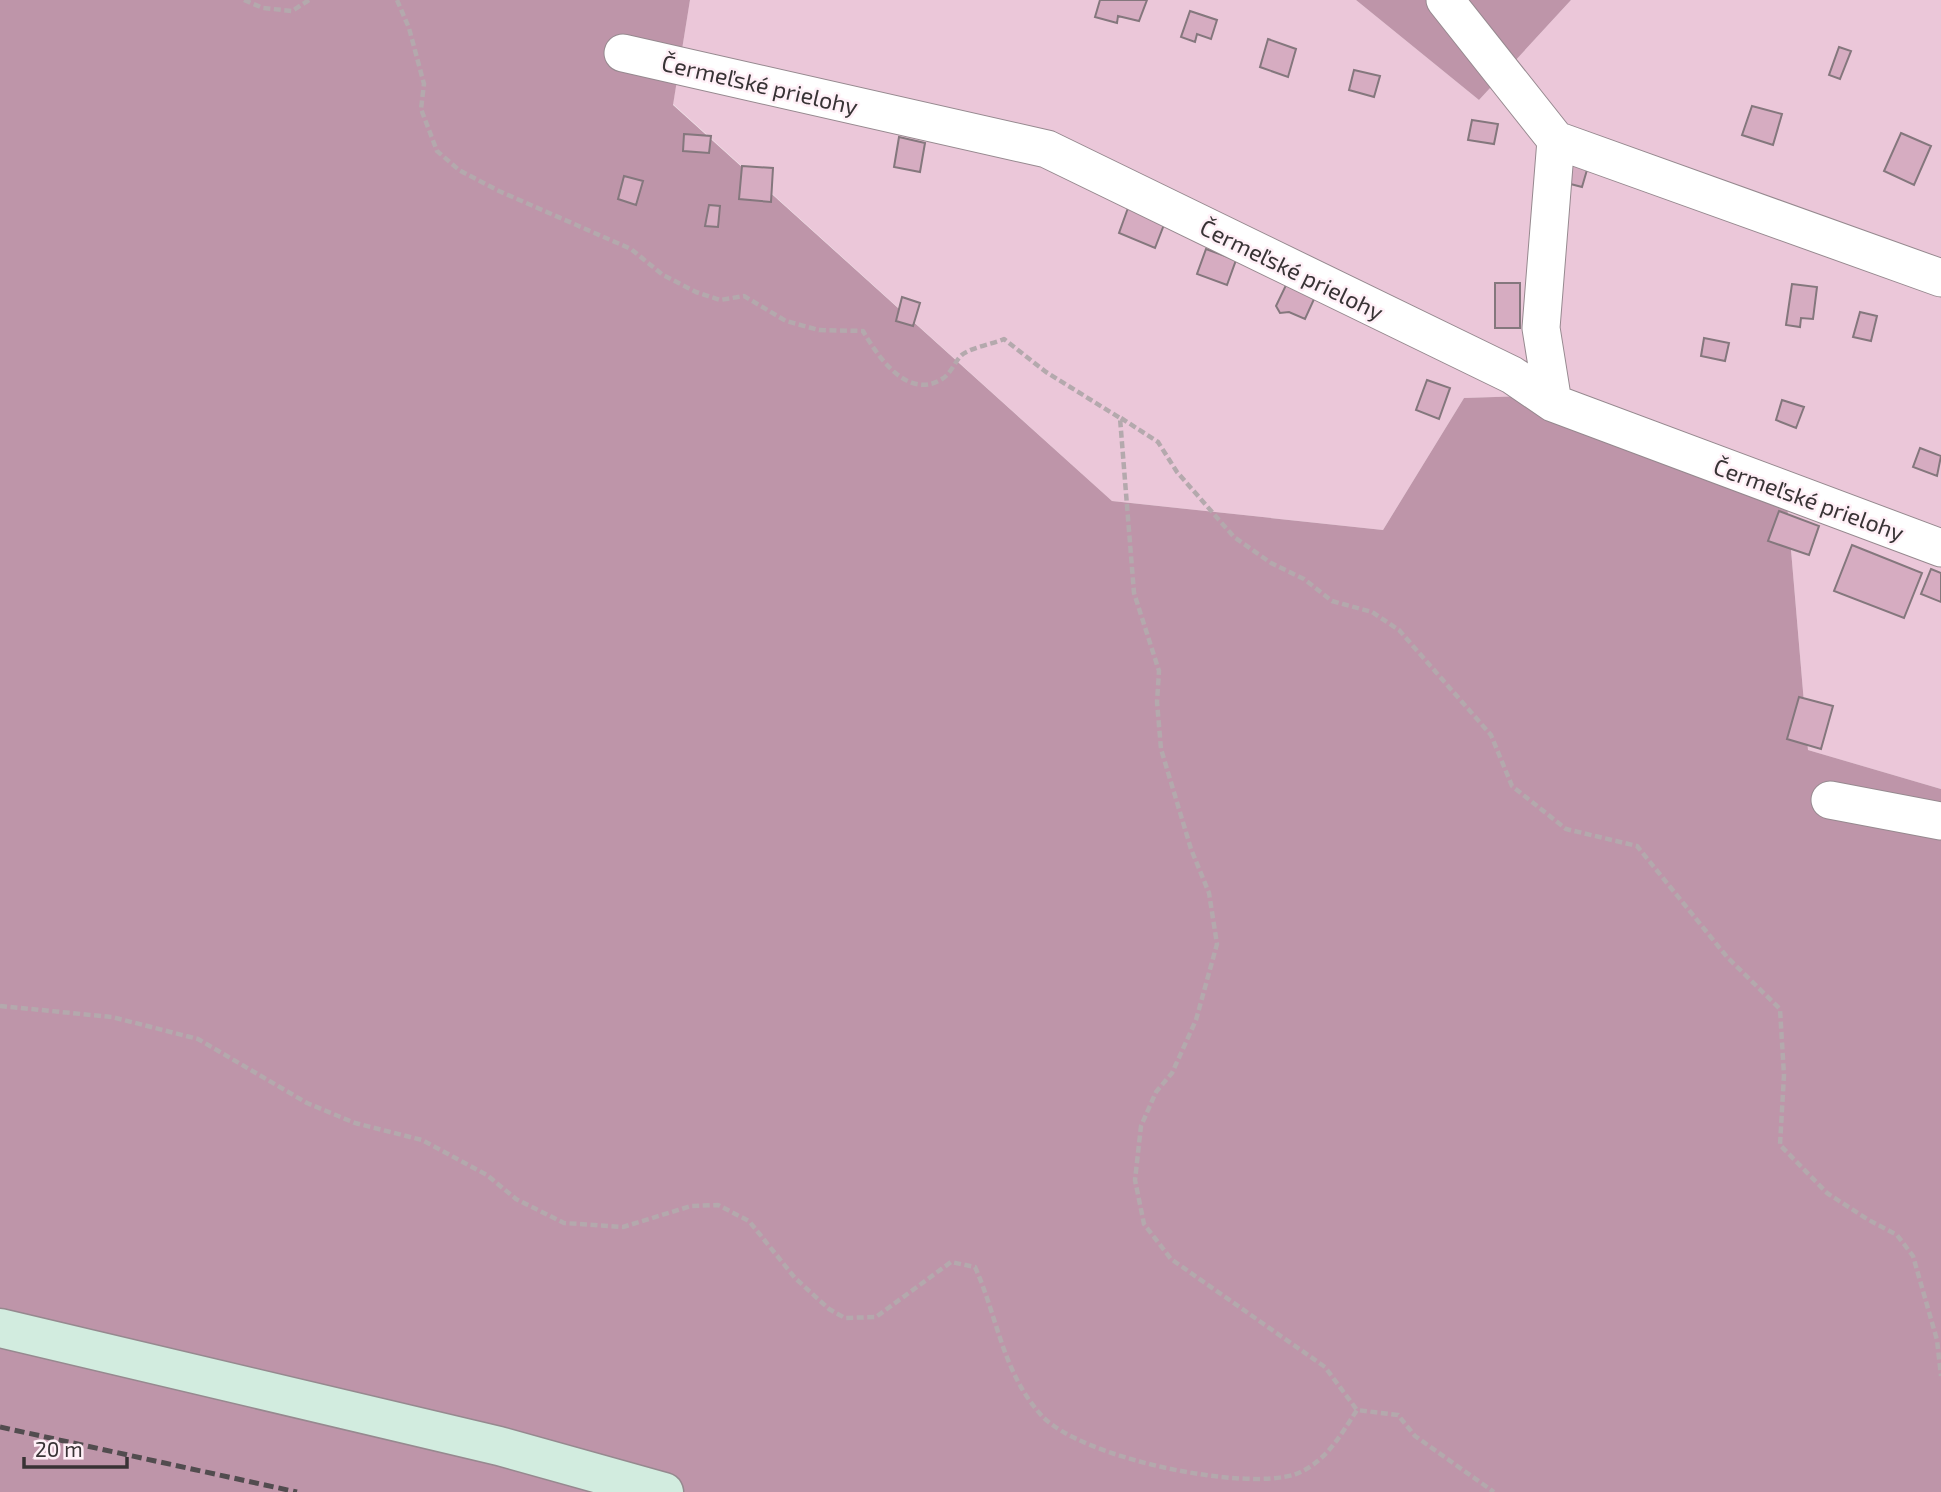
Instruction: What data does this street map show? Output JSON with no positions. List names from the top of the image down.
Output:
{
  "streets": {
    "street": ["Čermeľské prielohy"]
  },
  "scale_bar": "20 m"
}
